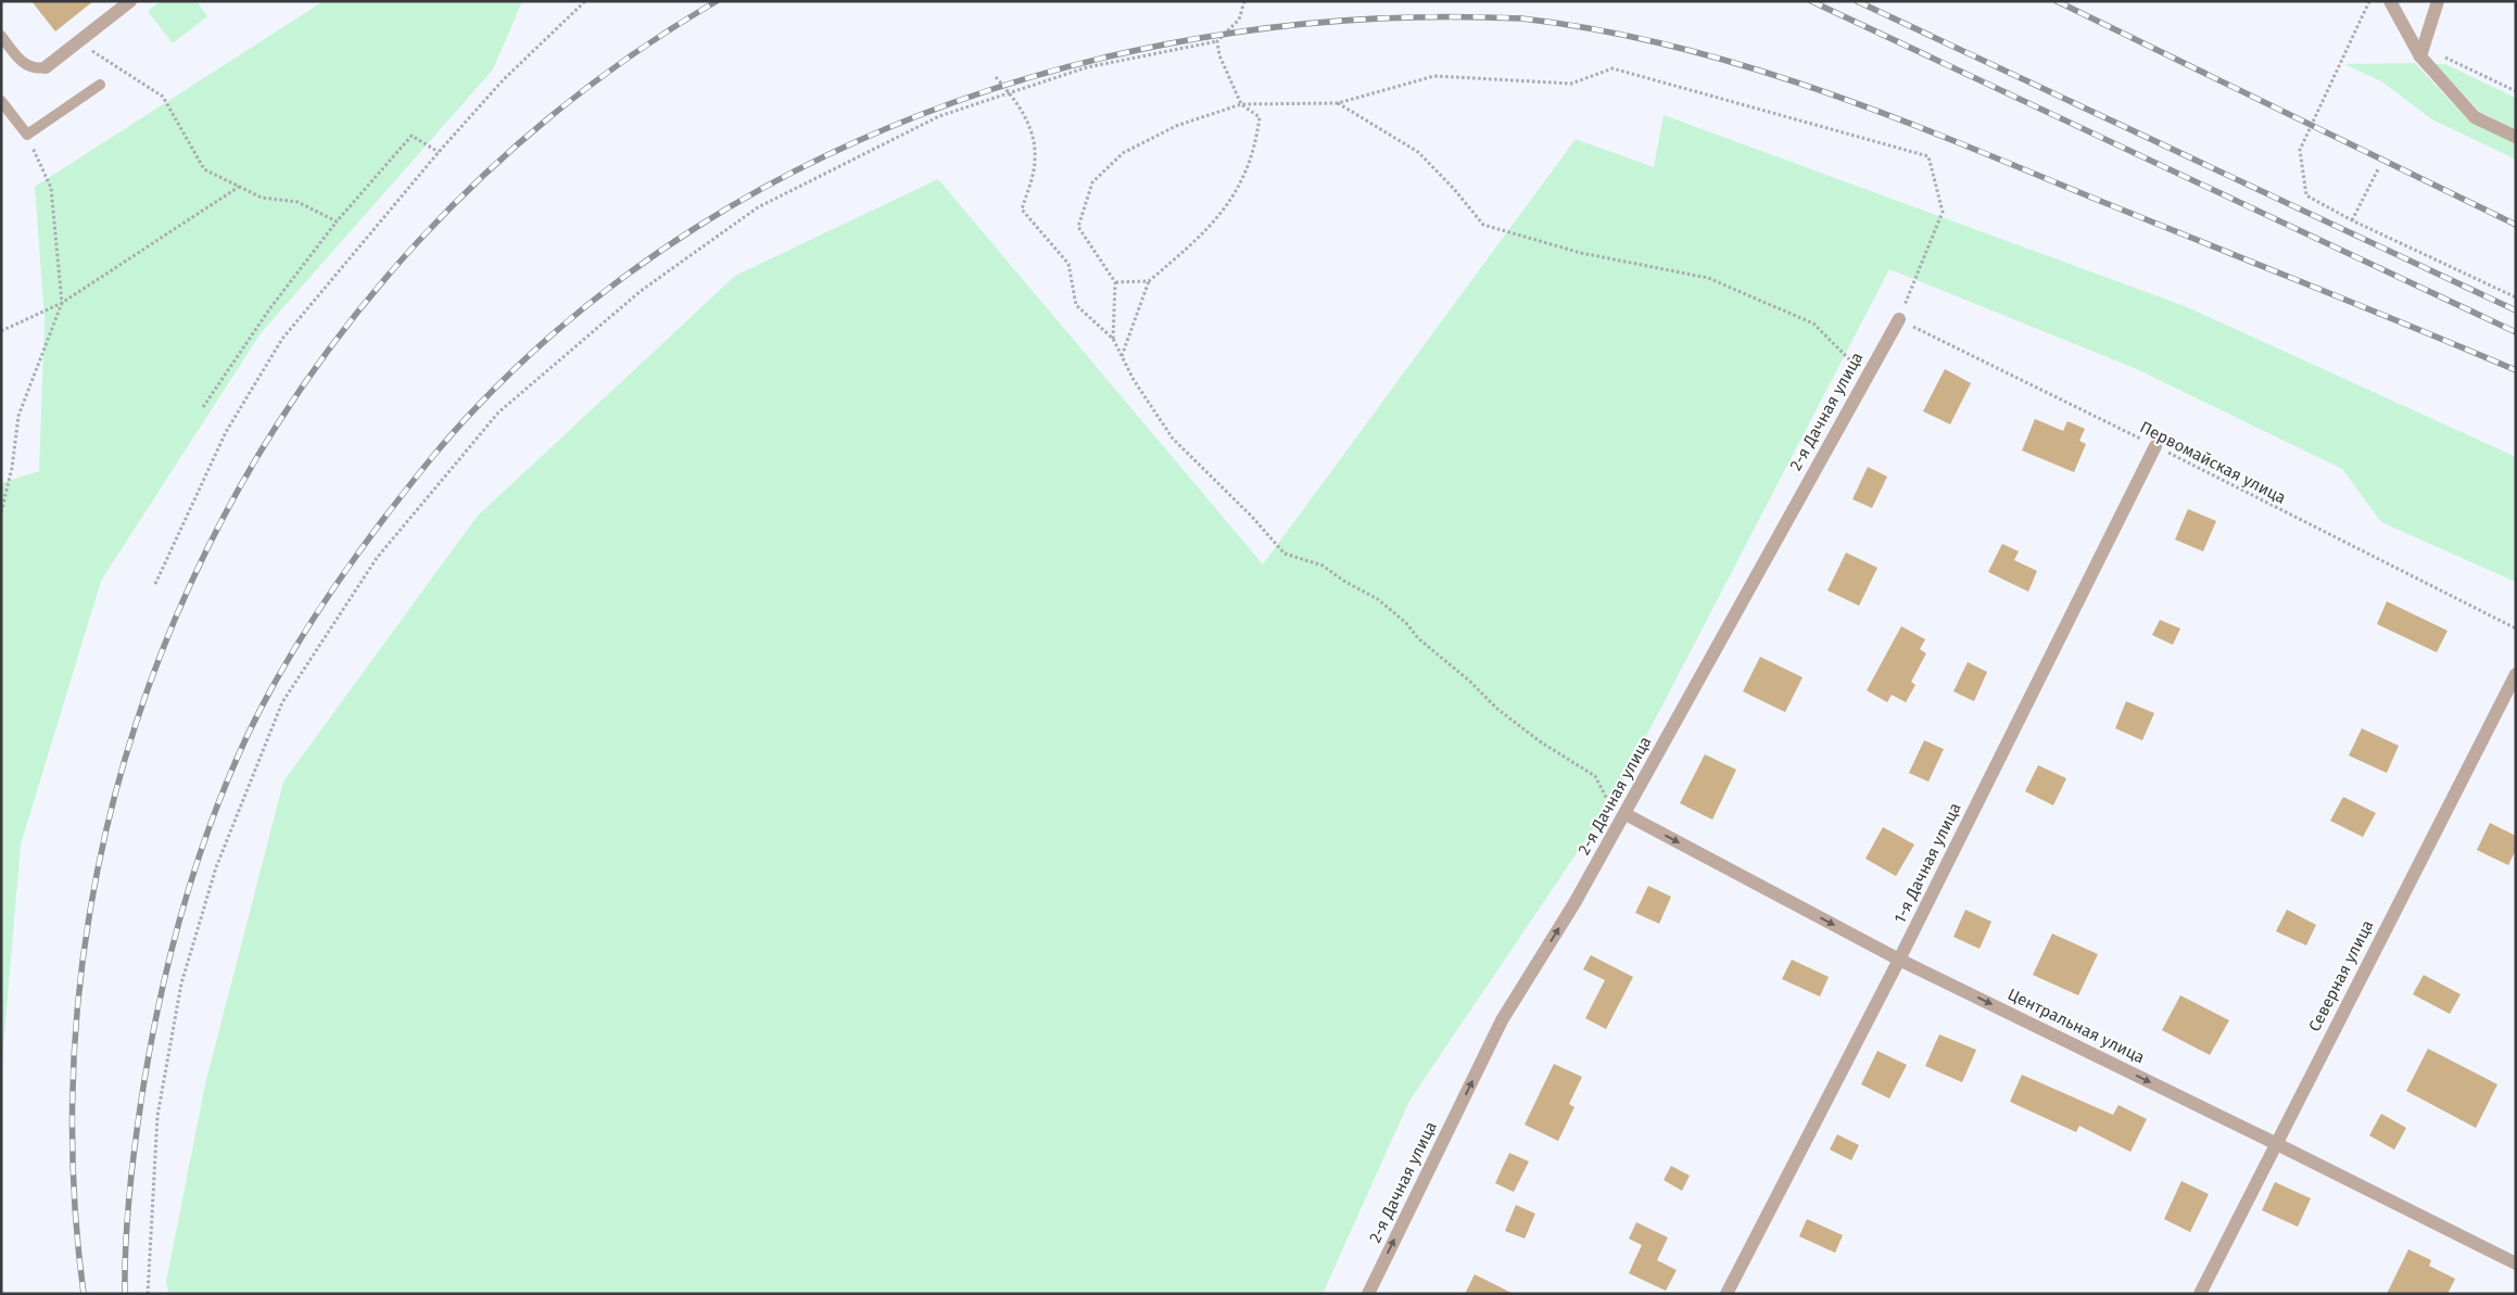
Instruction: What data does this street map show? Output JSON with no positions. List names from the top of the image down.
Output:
{
  "streets": {
    "street": [
      "2-я Дачная улица",
      "1-я Дачная улица",
      "Северная улица",
      "Центральная улица"
    ],
    "path": ["Первомайская улица"]
  },
  "crossings": [
    ["2-я Дачная улица", "Первомайская улица"],
    ["2-я Дачная улица", "Центральная улица"],
    ["Первомайская улица", "1-я Дачная улица"],
    ["1-я Дачная улица", "Центральная улица"],
    ["Северная улица", "Центральная улица"]
  ],
  "one_way": ["2-я Дачная улица", "Центральная улица"]
}
